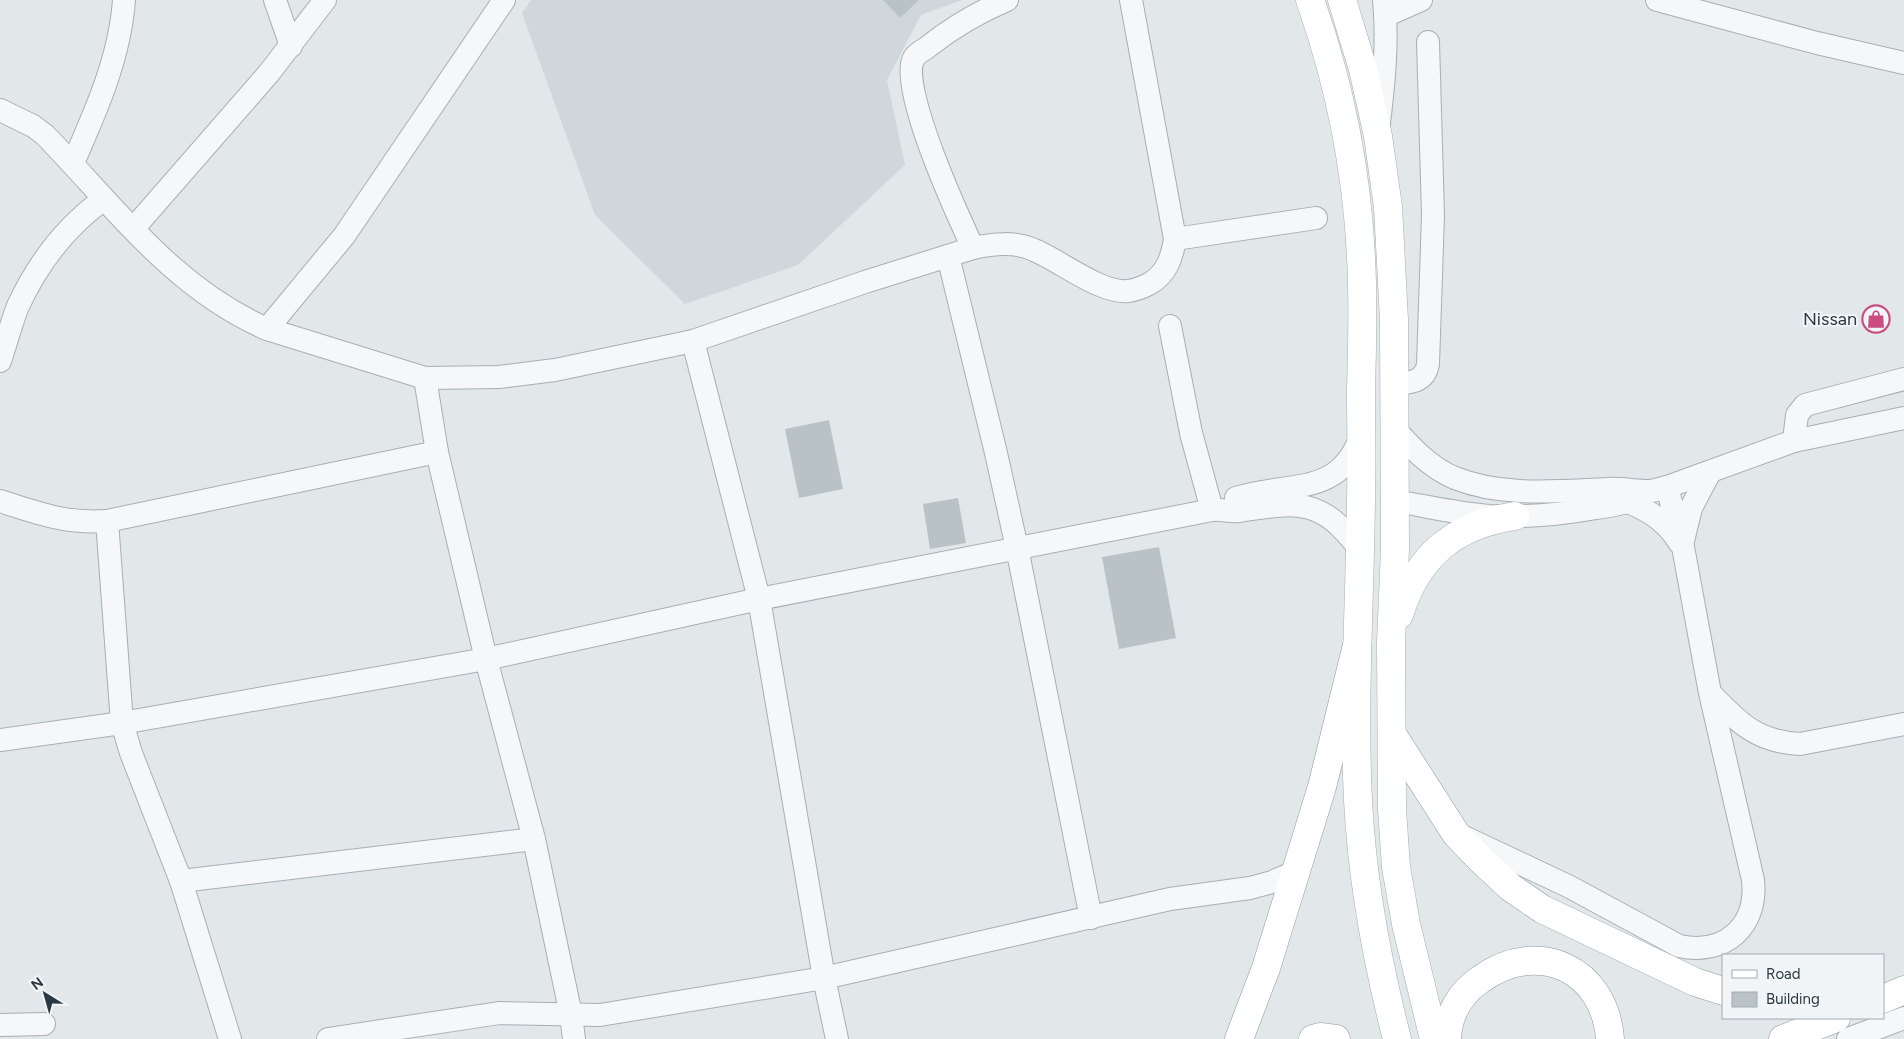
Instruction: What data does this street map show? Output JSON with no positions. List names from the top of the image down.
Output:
{
  "places": {
    "shop": ["Nissan"]
  },
  "legend": ["Road", "Building"],
  "north": "top left"
}
